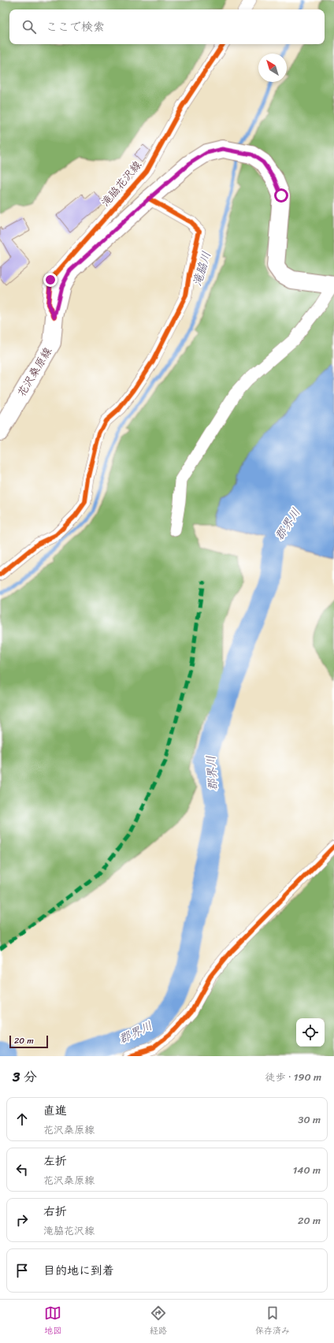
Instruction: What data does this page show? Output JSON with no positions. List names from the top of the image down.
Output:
{
  "streets": {
    "main road": ["花沢桑原線"],
    "street": ["滝脇花沢線"]
  },
  "crossings": [
    ["滝脇花沢線", "花沢桑原線"]
  ],
  "water": ["滝脇川", "郡界川"],
  "scale_bar": "20 m",
  "north": "top left",
  "page": {
    "search": "ここで検索",
    "scale": "20 m",
    "heading": ["3 分", "徒歩 · 190 m"],
    "list": [
      ["直進", "花沢桑原線", "30 m"],
      ["左折", "花沢桑原線", "140 m"],
      ["右折", "滝脇花沢線", "20 m"],
      "目的地に到着"
    ],
    "nav": ["地図", "経路", "保存済み"]
  }
}
